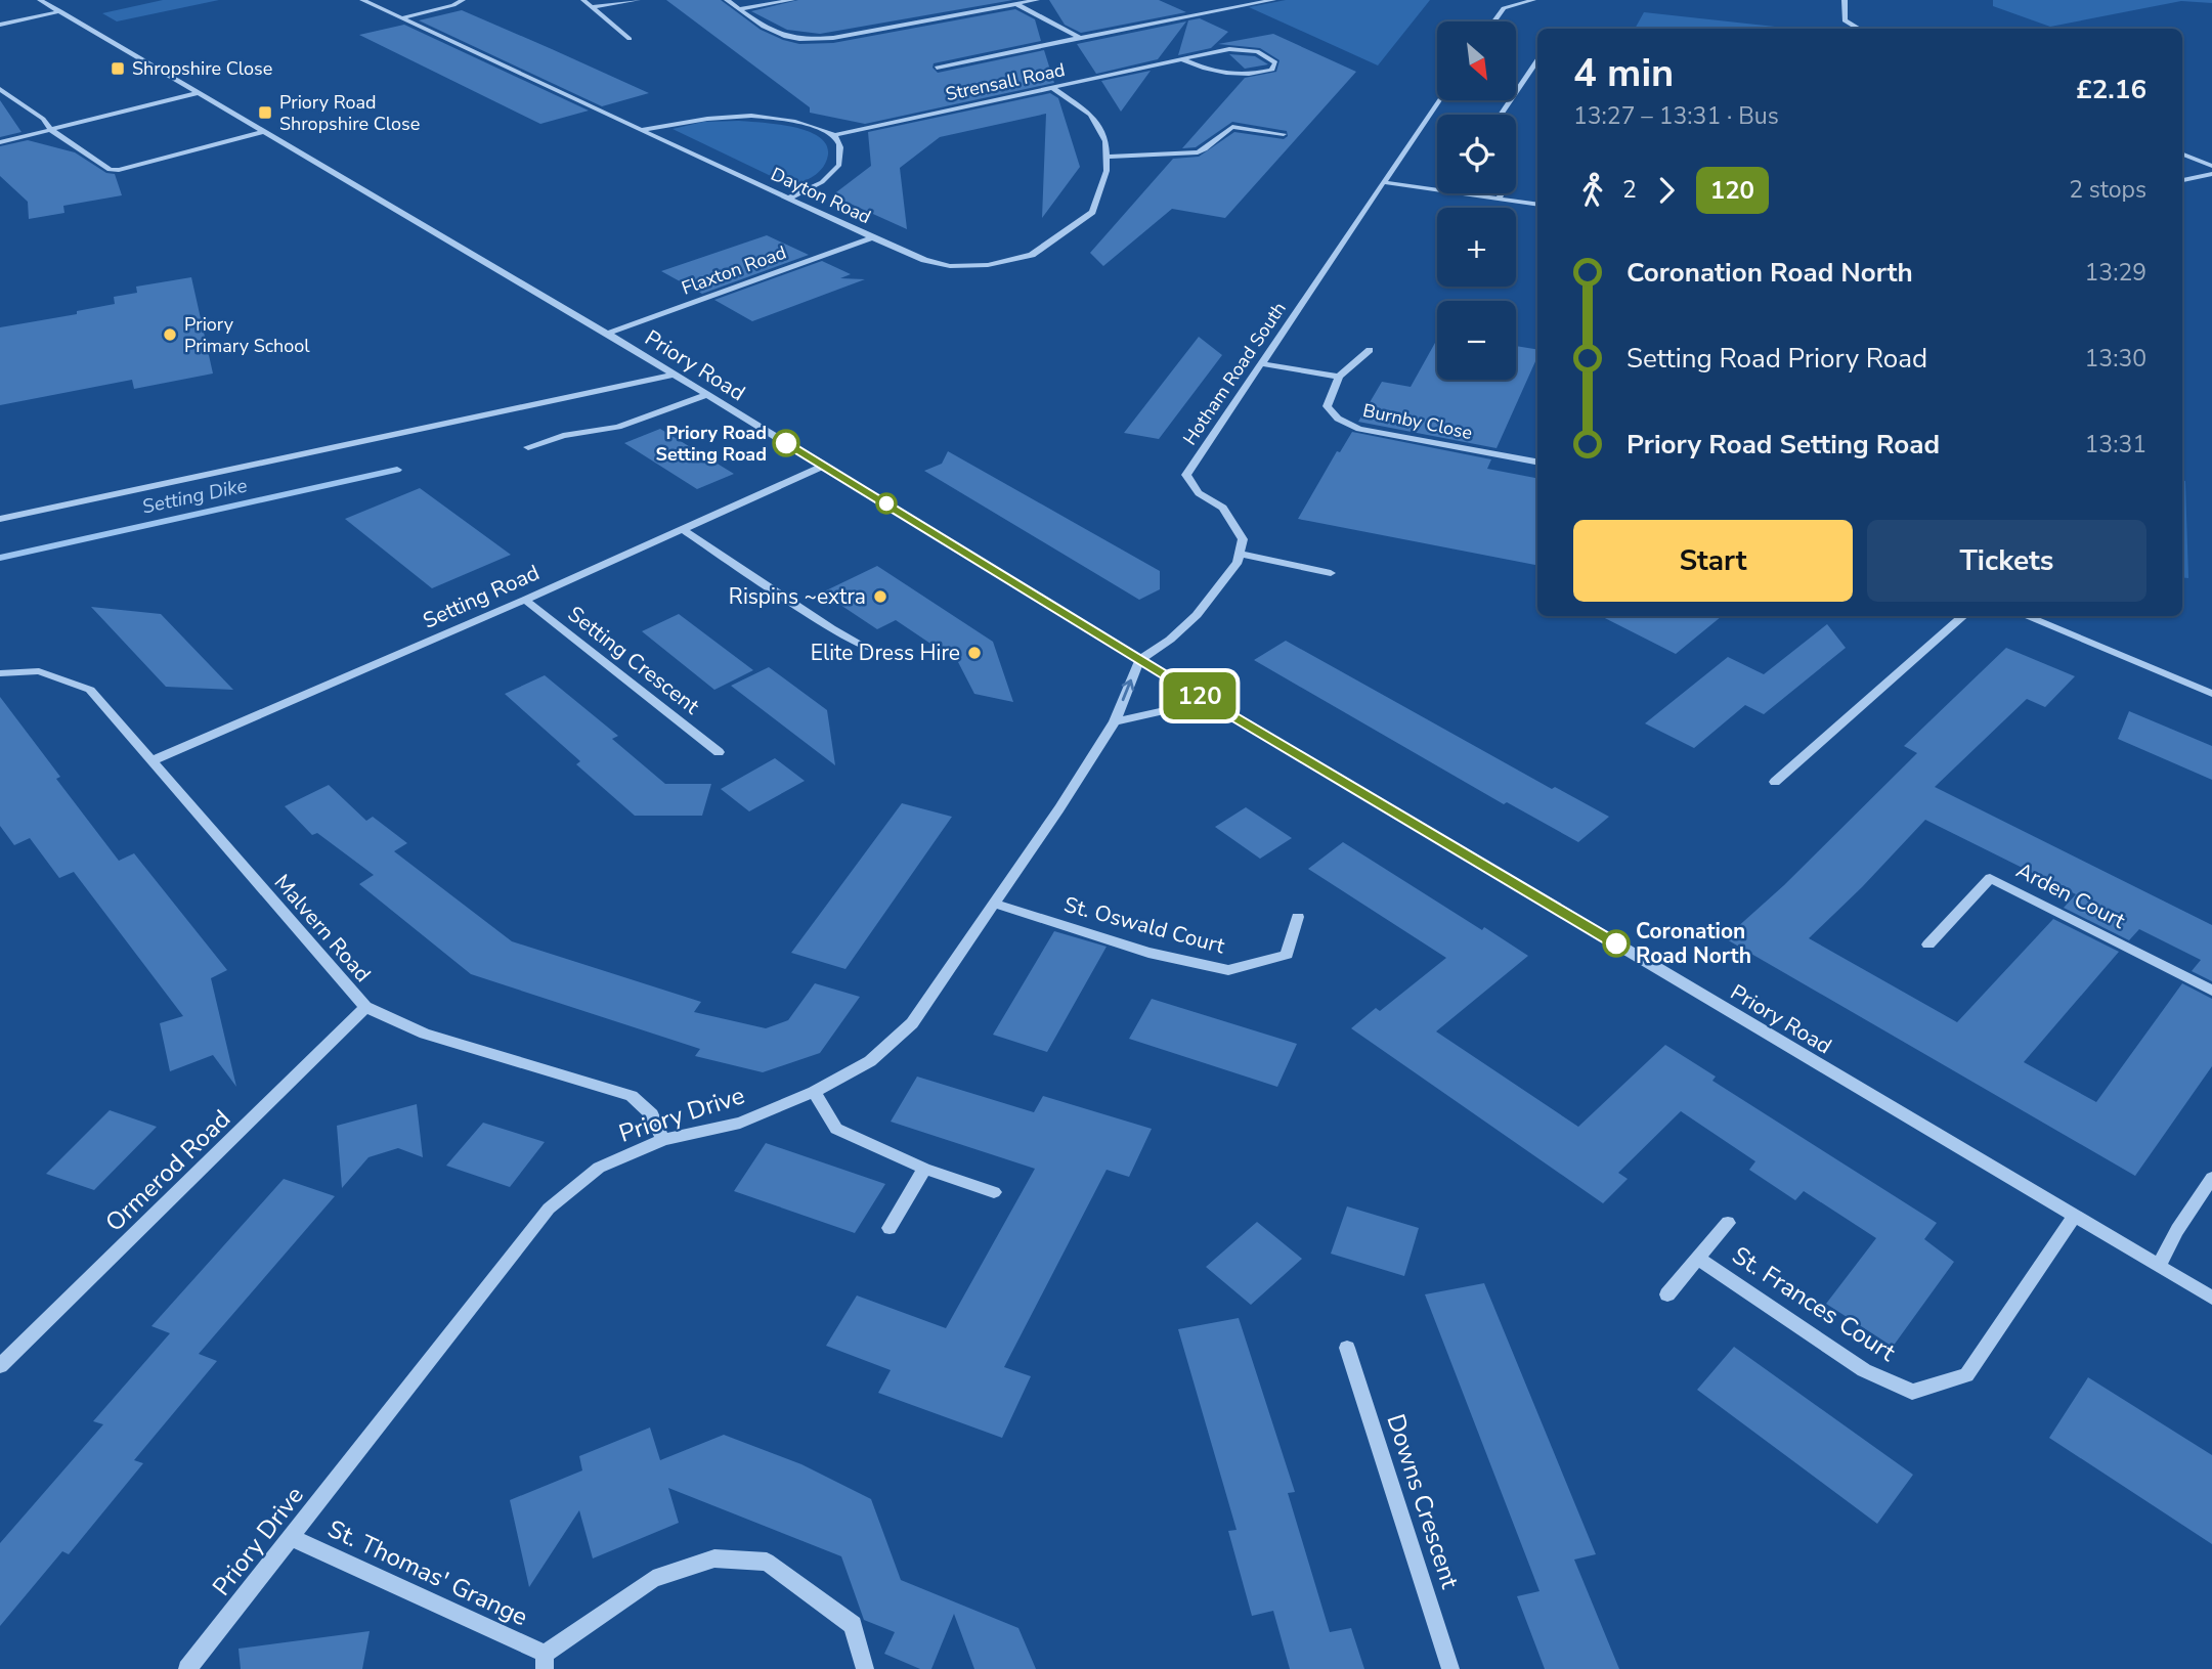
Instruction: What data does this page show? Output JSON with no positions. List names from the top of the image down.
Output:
{
  "streets": {
    "street": [
      "Strensall Road",
      "Dayton Road",
      "Flaxton Road",
      "Priory Road",
      "Hotham Road South",
      "Burnby Close",
      "Setting Road",
      "Setting Crescent",
      "Arden Court",
      "St. Oswald Court",
      "Malvern Road",
      "Priory Drive",
      "Ormerod Road",
      "St. Frances Court",
      "Downs Crescent",
      "St. Thomas' Grange"
    ]
  },
  "crossings": [
    ["Strensall Road", "Dayton Road"],
    ["Dayton Road", "Flaxton Road"],
    ["Flaxton Road", "Priory Road"],
    ["Priory Road", "Setting Road"],
    ["Priory Road", "Priory Drive"],
    ["Priory Road", "St. Frances Court"],
    ["Setting Road", "Setting Crescent"],
    ["Setting Road", "Malvern Road"],
    ["St. Oswald Court", "Priory Drive"],
    ["Malvern Road", "Priory Drive"],
    ["Malvern Road", "Ormerod Road"],
    ["Priory Drive", "St. Thomas' Grange"]
  ],
  "water": ["Setting Dike"],
  "places": {
    "transit": ["Shropshire Close", "Priory Road Shropshire Close"],
    "other": [
      "Priory Primary School",
      "Priory Road Setting Road",
      "Rispins ~extra",
      "Elite Dress Hire",
      "Coronation Road North"
    ]
  },
  "lines": ["bus line 120"],
  "north": "bottom right",
  "page": {
    "on_map": "120",
    "map_buttons": ["+", "−"],
    "heading": ["4 min", "13:27 – 13:31 · Bus", "£2.16"],
    "legs": ["2", "120", "2 stops"],
    "list": [
      {
        "name": "Coronation Road North",
        "value": "13:29"
      },
      {
        "name": "Setting Road Priory Road",
        "value": "13:30"
      },
      {
        "name": "Priory Road Setting Road",
        "value": "13:31"
      }
    ],
    "buttons": ["Start", "Tickets"]
  }
}
